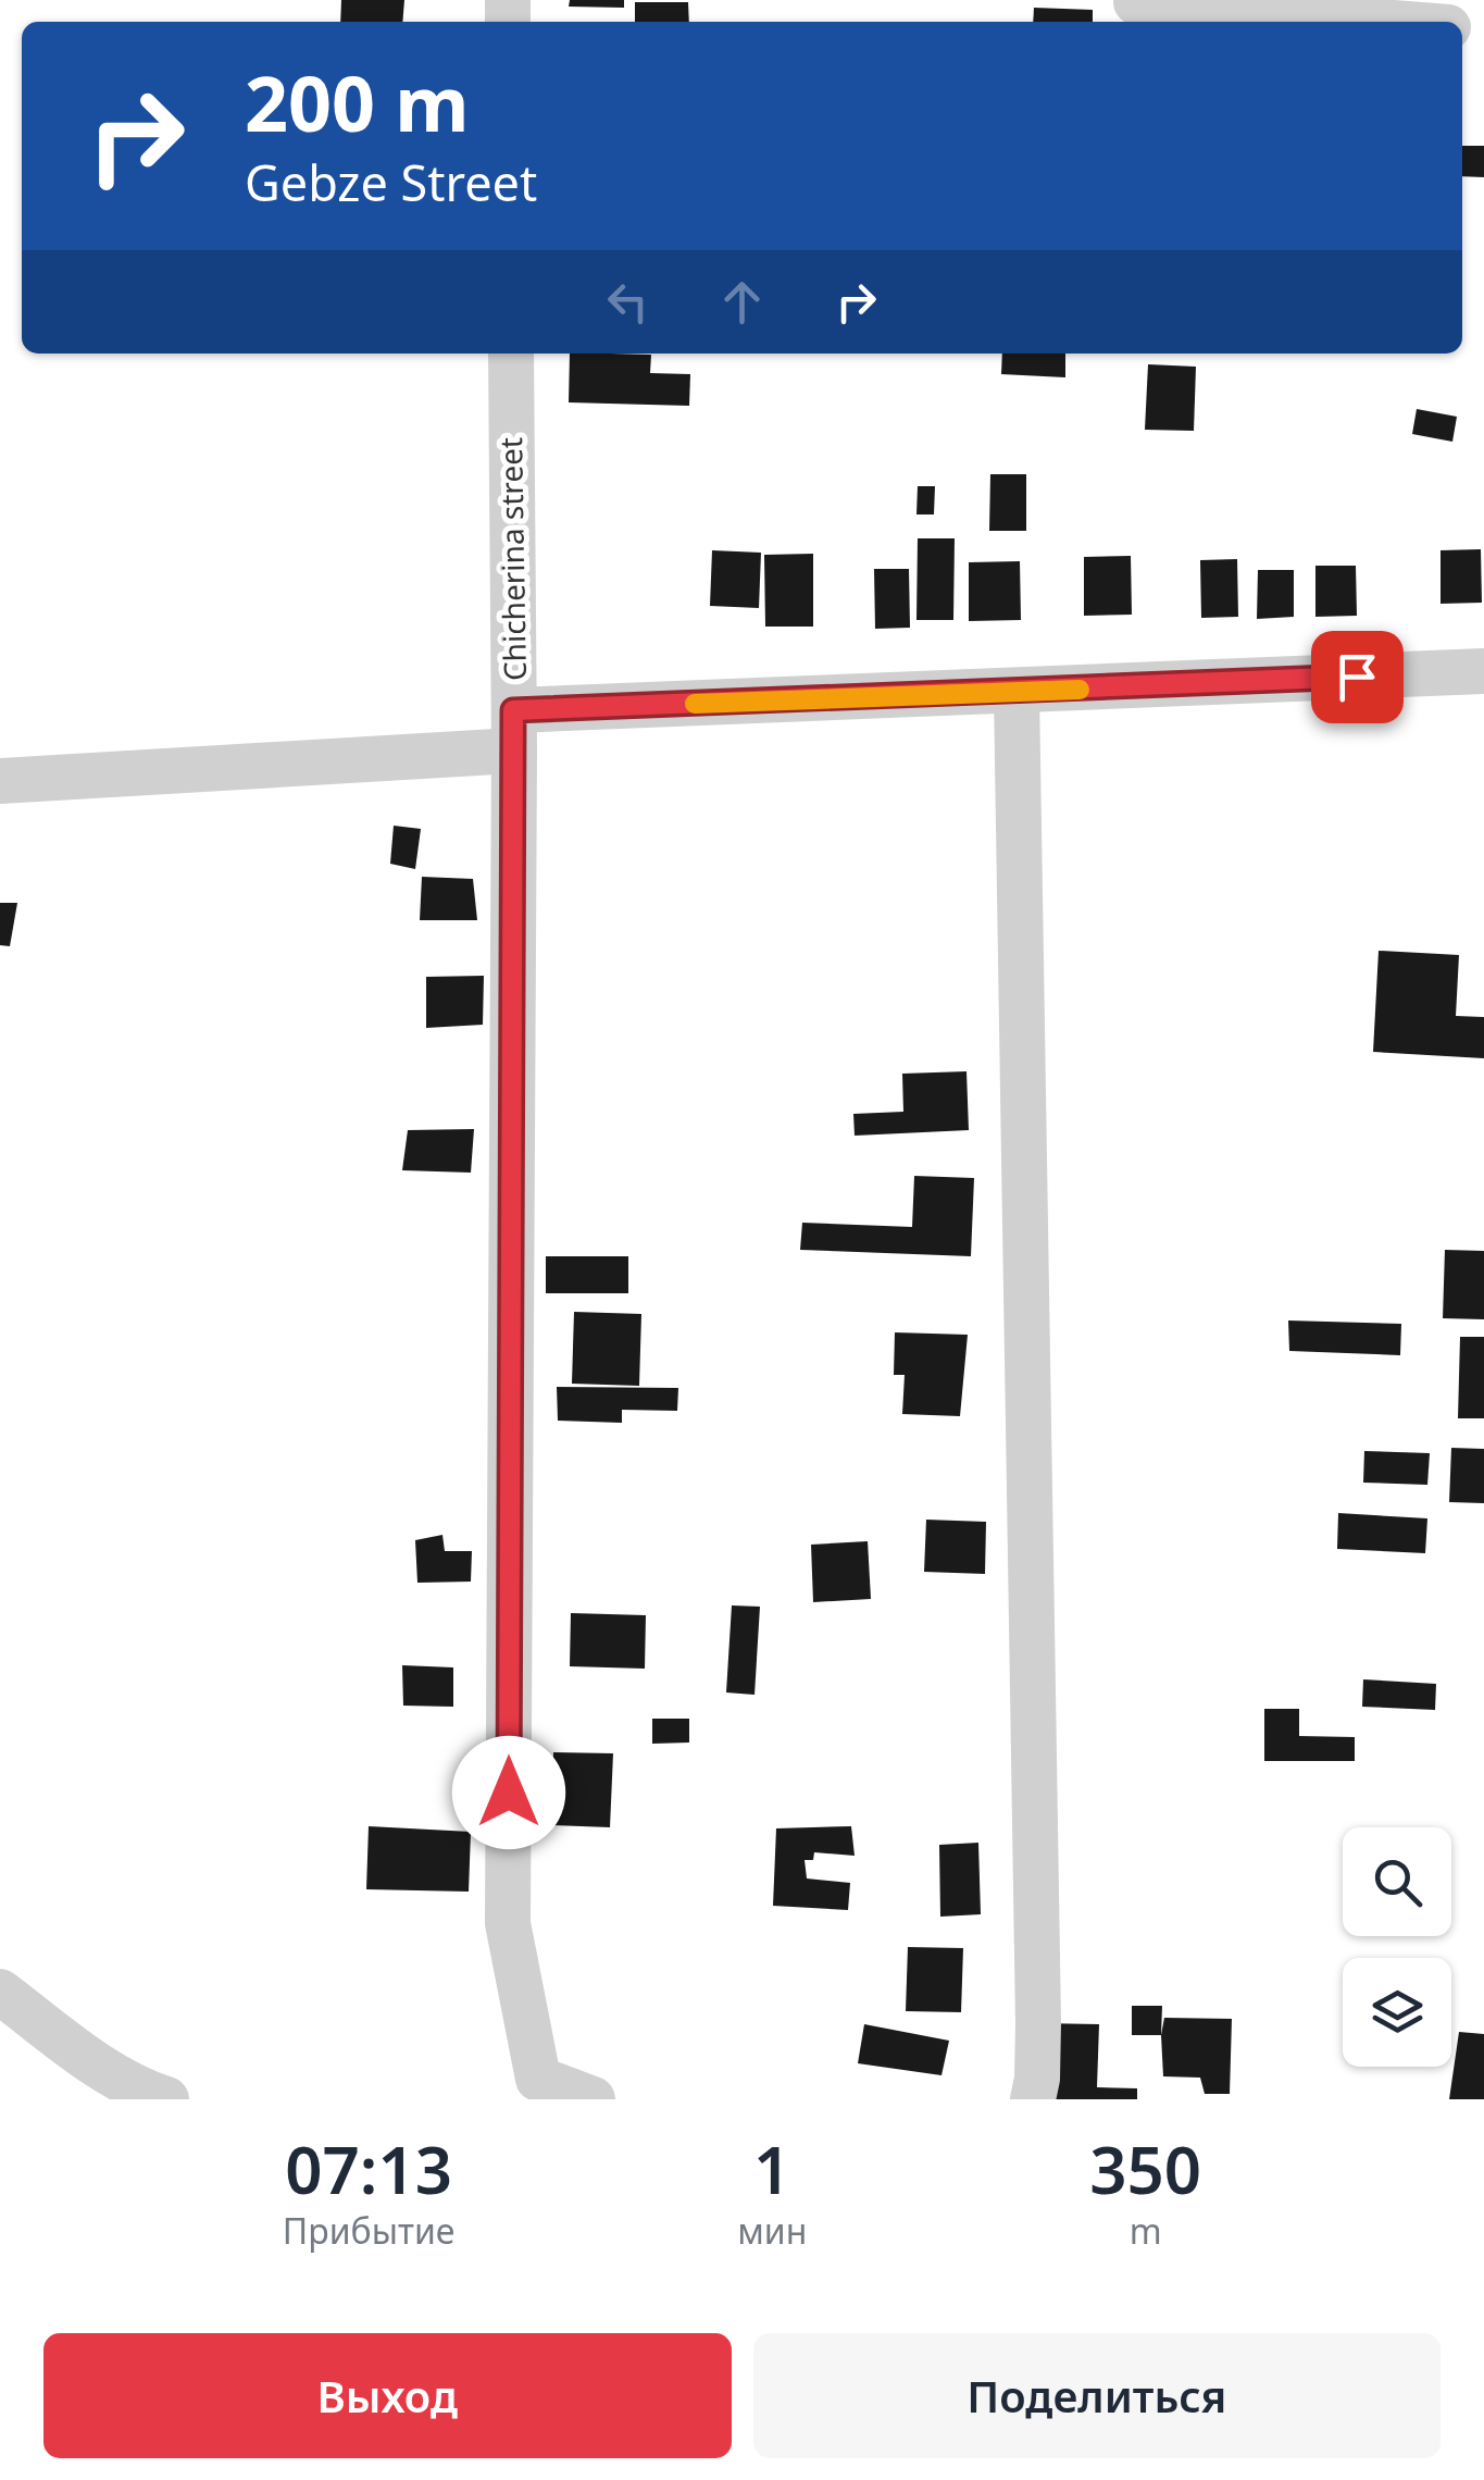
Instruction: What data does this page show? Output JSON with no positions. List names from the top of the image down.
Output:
{
  "streets": {
    "street": ["Chicherina street"]
  },
  "page": {
    "turn": ["200 m", "Gebze Street"],
    "eta": [
      "07:13",
      "Прибытие",
      "1",
      "мин",
      "350",
      "m"
    ],
    "buttons": ["Выход", "Поделиться"]
  }
}
